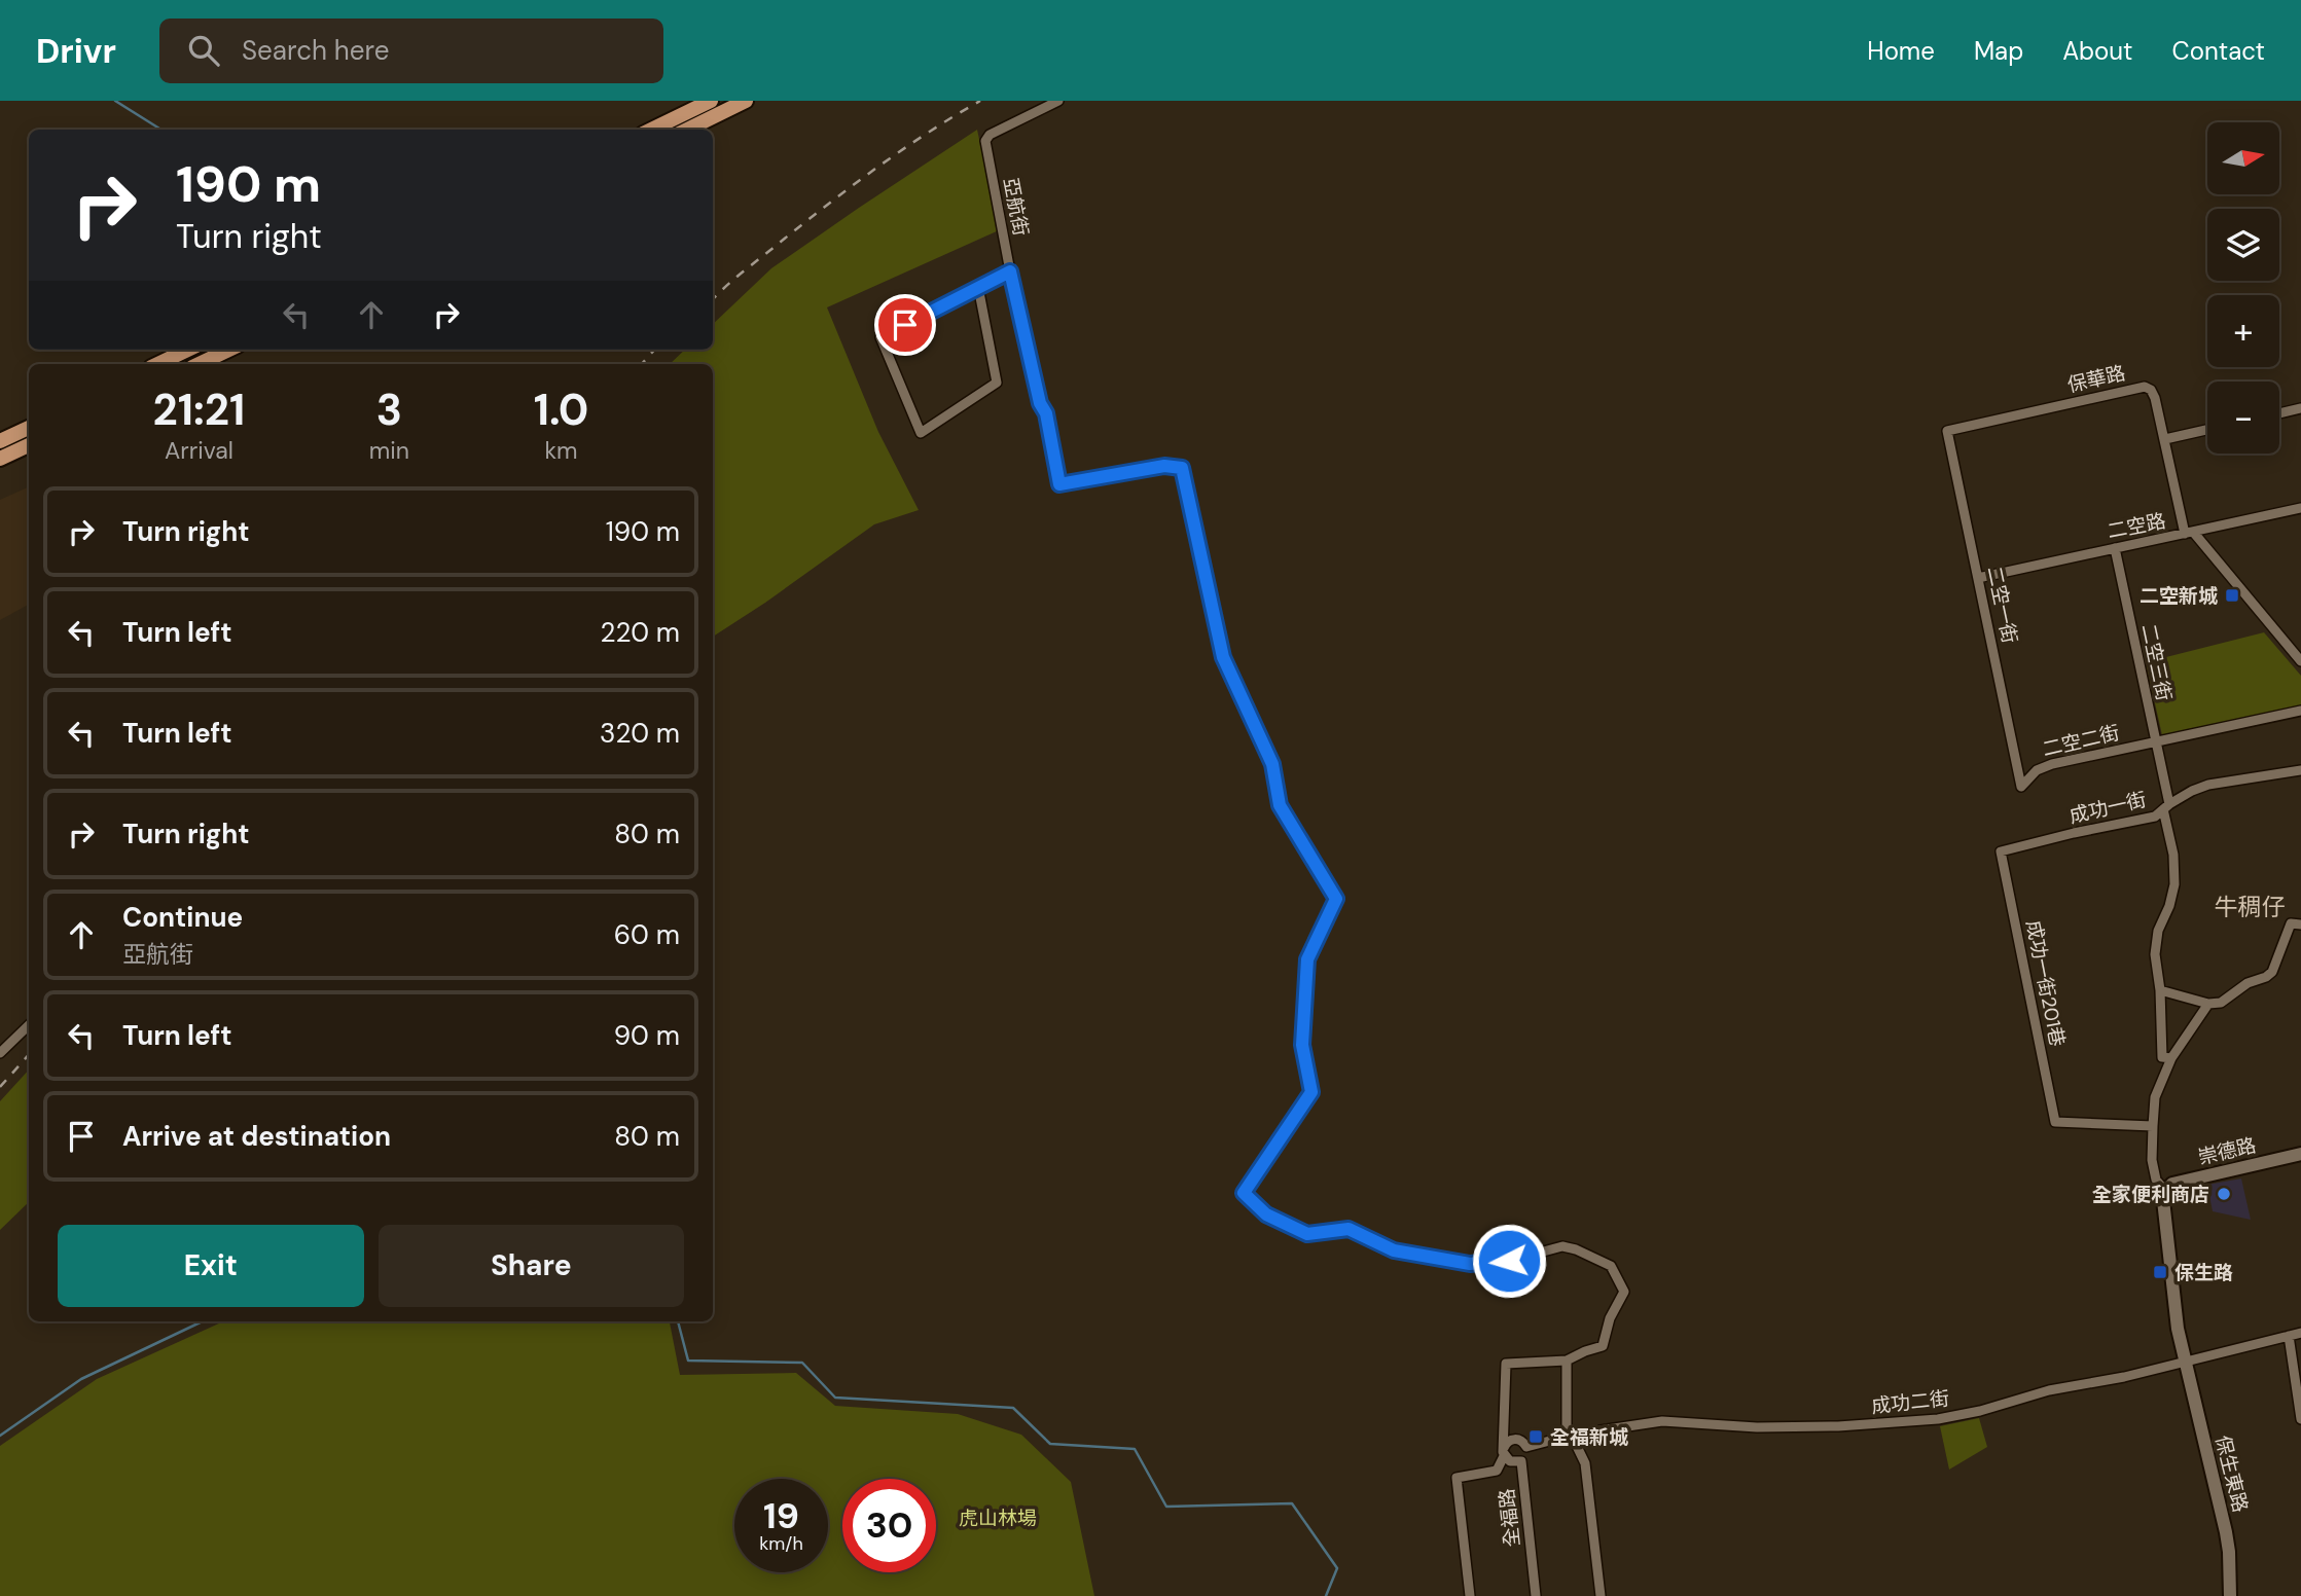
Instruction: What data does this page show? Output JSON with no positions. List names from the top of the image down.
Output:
{
  "streets": {
    "street": [
      "亞航街",
      "保華路",
      "二空路",
      "二空一街",
      "二空三街",
      "二空二街",
      "成功一街",
      "成功一街201巷",
      "崇德路",
      "成功二街",
      "保生東路",
      "全福路"
    ]
  },
  "crossings": [
    ["保華路", "二空路"],
    ["保華路", "二空一街"],
    ["二空路", "二空一街"],
    ["二空路", "二空三街"],
    ["二空一街", "二空二街"],
    ["二空三街", "二空二街"],
    ["二空三街", "成功一街"],
    ["成功一街", "成功一街201巷"],
    ["成功二街", "保生東路"],
    ["成功二街", "全福路"]
  ],
  "districts": ["牛稠仔"],
  "parks": ["虎山林場"],
  "places": {
    "transit": ["二空新城", "保生路", "全福新城"],
    "other": ["全家便利商店"]
  },
  "north": "right",
  "page": {
    "header": "Drivr",
    "search": "Search here",
    "nav": [
      "Home",
      "Map",
      "About",
      "Contact"
    ],
    "map_buttons": ["+", "−"],
    "turn": ["190 m", "Turn right"],
    "eta": [
      "21:21",
      "Arrival",
      "3",
      "min",
      "1.0",
      "km"
    ],
    "list": [
      {
        "name": "Turn right",
        "value": "190 m"
      },
      {
        "name": "Turn left",
        "value": "220 m"
      },
      {
        "name": "Turn left",
        "value": "320 m"
      },
      {
        "name": "Turn right",
        "value": "80 m"
      },
      {
        "name": "Continue",
        "note": "亞航街",
        "value": "60 m"
      },
      {
        "name": "Turn left",
        "value": "90 m"
      },
      {
        "name": "Arrive at destination",
        "value": "80 m"
      }
    ],
    "buttons": ["Exit", "Share"],
    "speed": "19 km/h",
    "limit": "30"
  }
}
